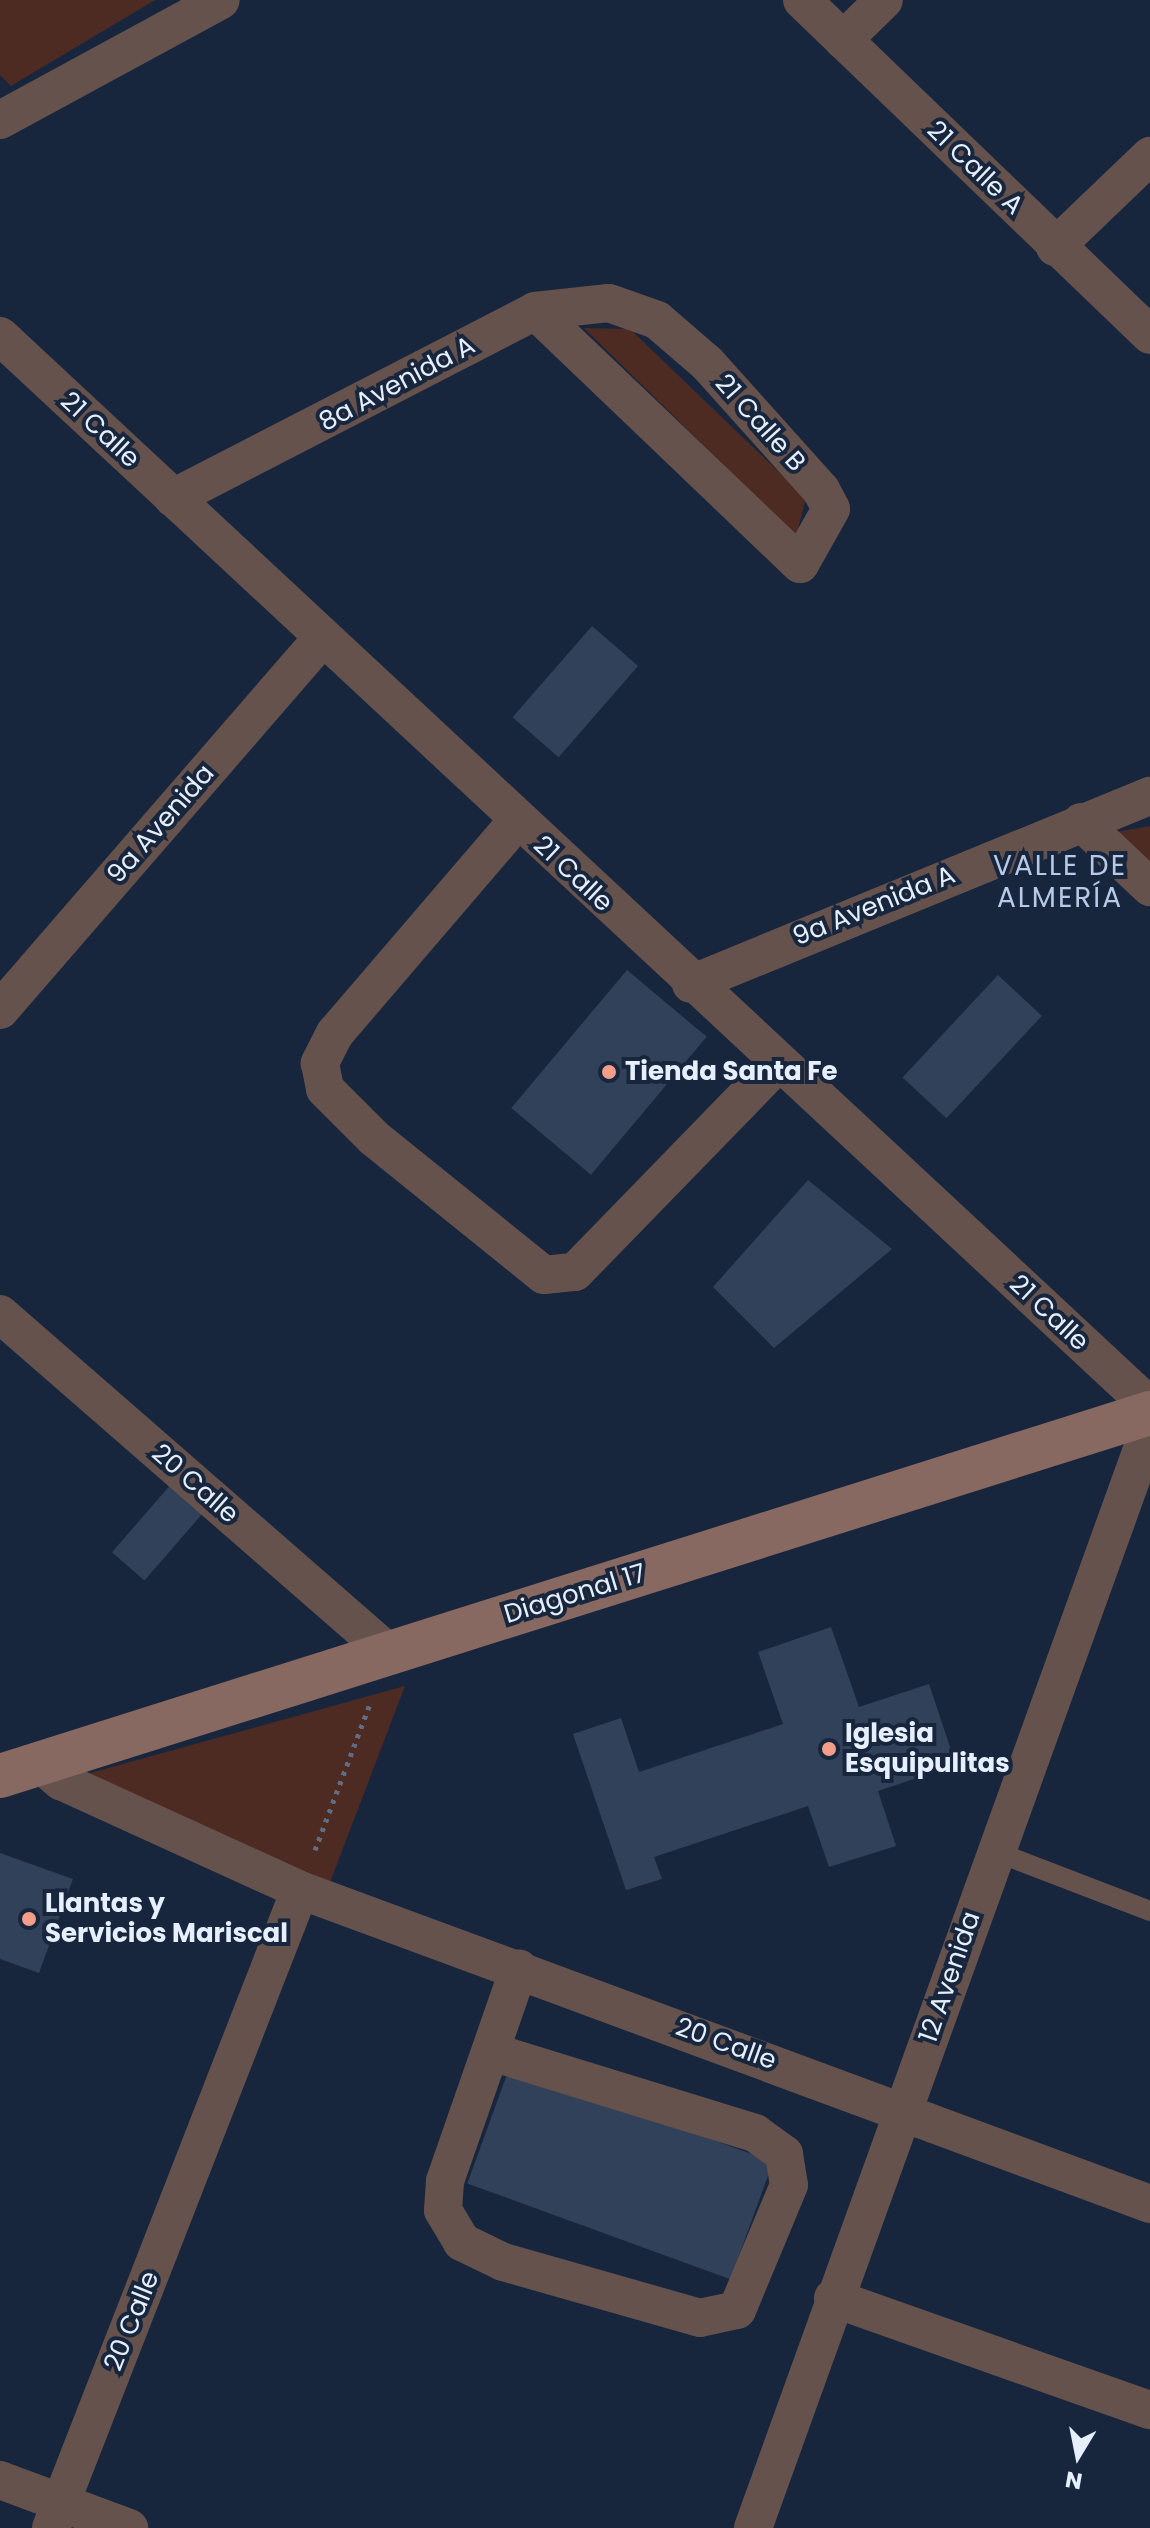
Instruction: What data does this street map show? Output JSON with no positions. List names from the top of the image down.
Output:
{
  "streets": {
    "main road": ["Diagonal 17"],
    "street": [
      "21 Calle A",
      "8a Avenida A",
      "21 Calle B",
      "21 Calle",
      "9a Avenida",
      "9a Avenida A",
      "20 Calle",
      "12 Avenida"
    ]
  },
  "crossings": [
    ["8a Avenida A", "21 Calle B"],
    ["8a Avenida A", "21 Calle"],
    ["21 Calle", "9a Avenida"],
    ["21 Calle", "9a Avenida A"],
    ["20 Calle", "Diagonal 17"],
    ["20 Calle", "12 Avenida"]
  ],
  "districts": ["VALLE DE ALMERÍA"],
  "places": ["Tienda Santa Fe", "Iglesia Esquipulitas", "Llantas y Servicios Mariscal"],
  "north": "bottom"
}
